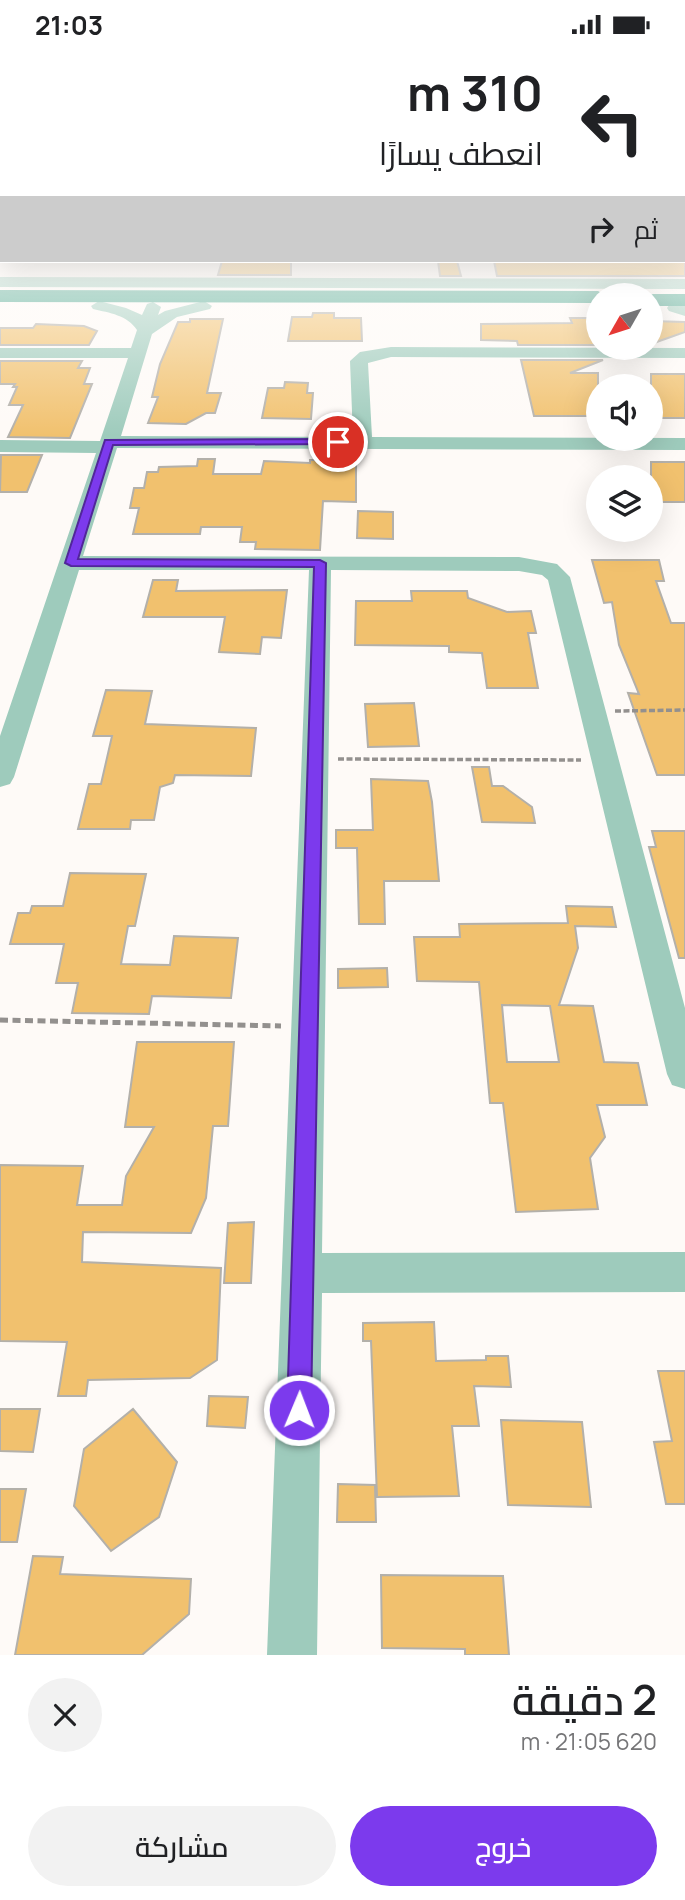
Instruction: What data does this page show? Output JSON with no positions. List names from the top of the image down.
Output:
{
  "north": "bottom left",
  "page": {
    "status": "21:03",
    "turn": ["310 m", "انعطف يسارًا"],
    "then": "ثم",
    "heading": ["2 دقيقة", "620 m · 21:05"],
    "buttons": ["خروج", "مشاركة"]
  }
}
